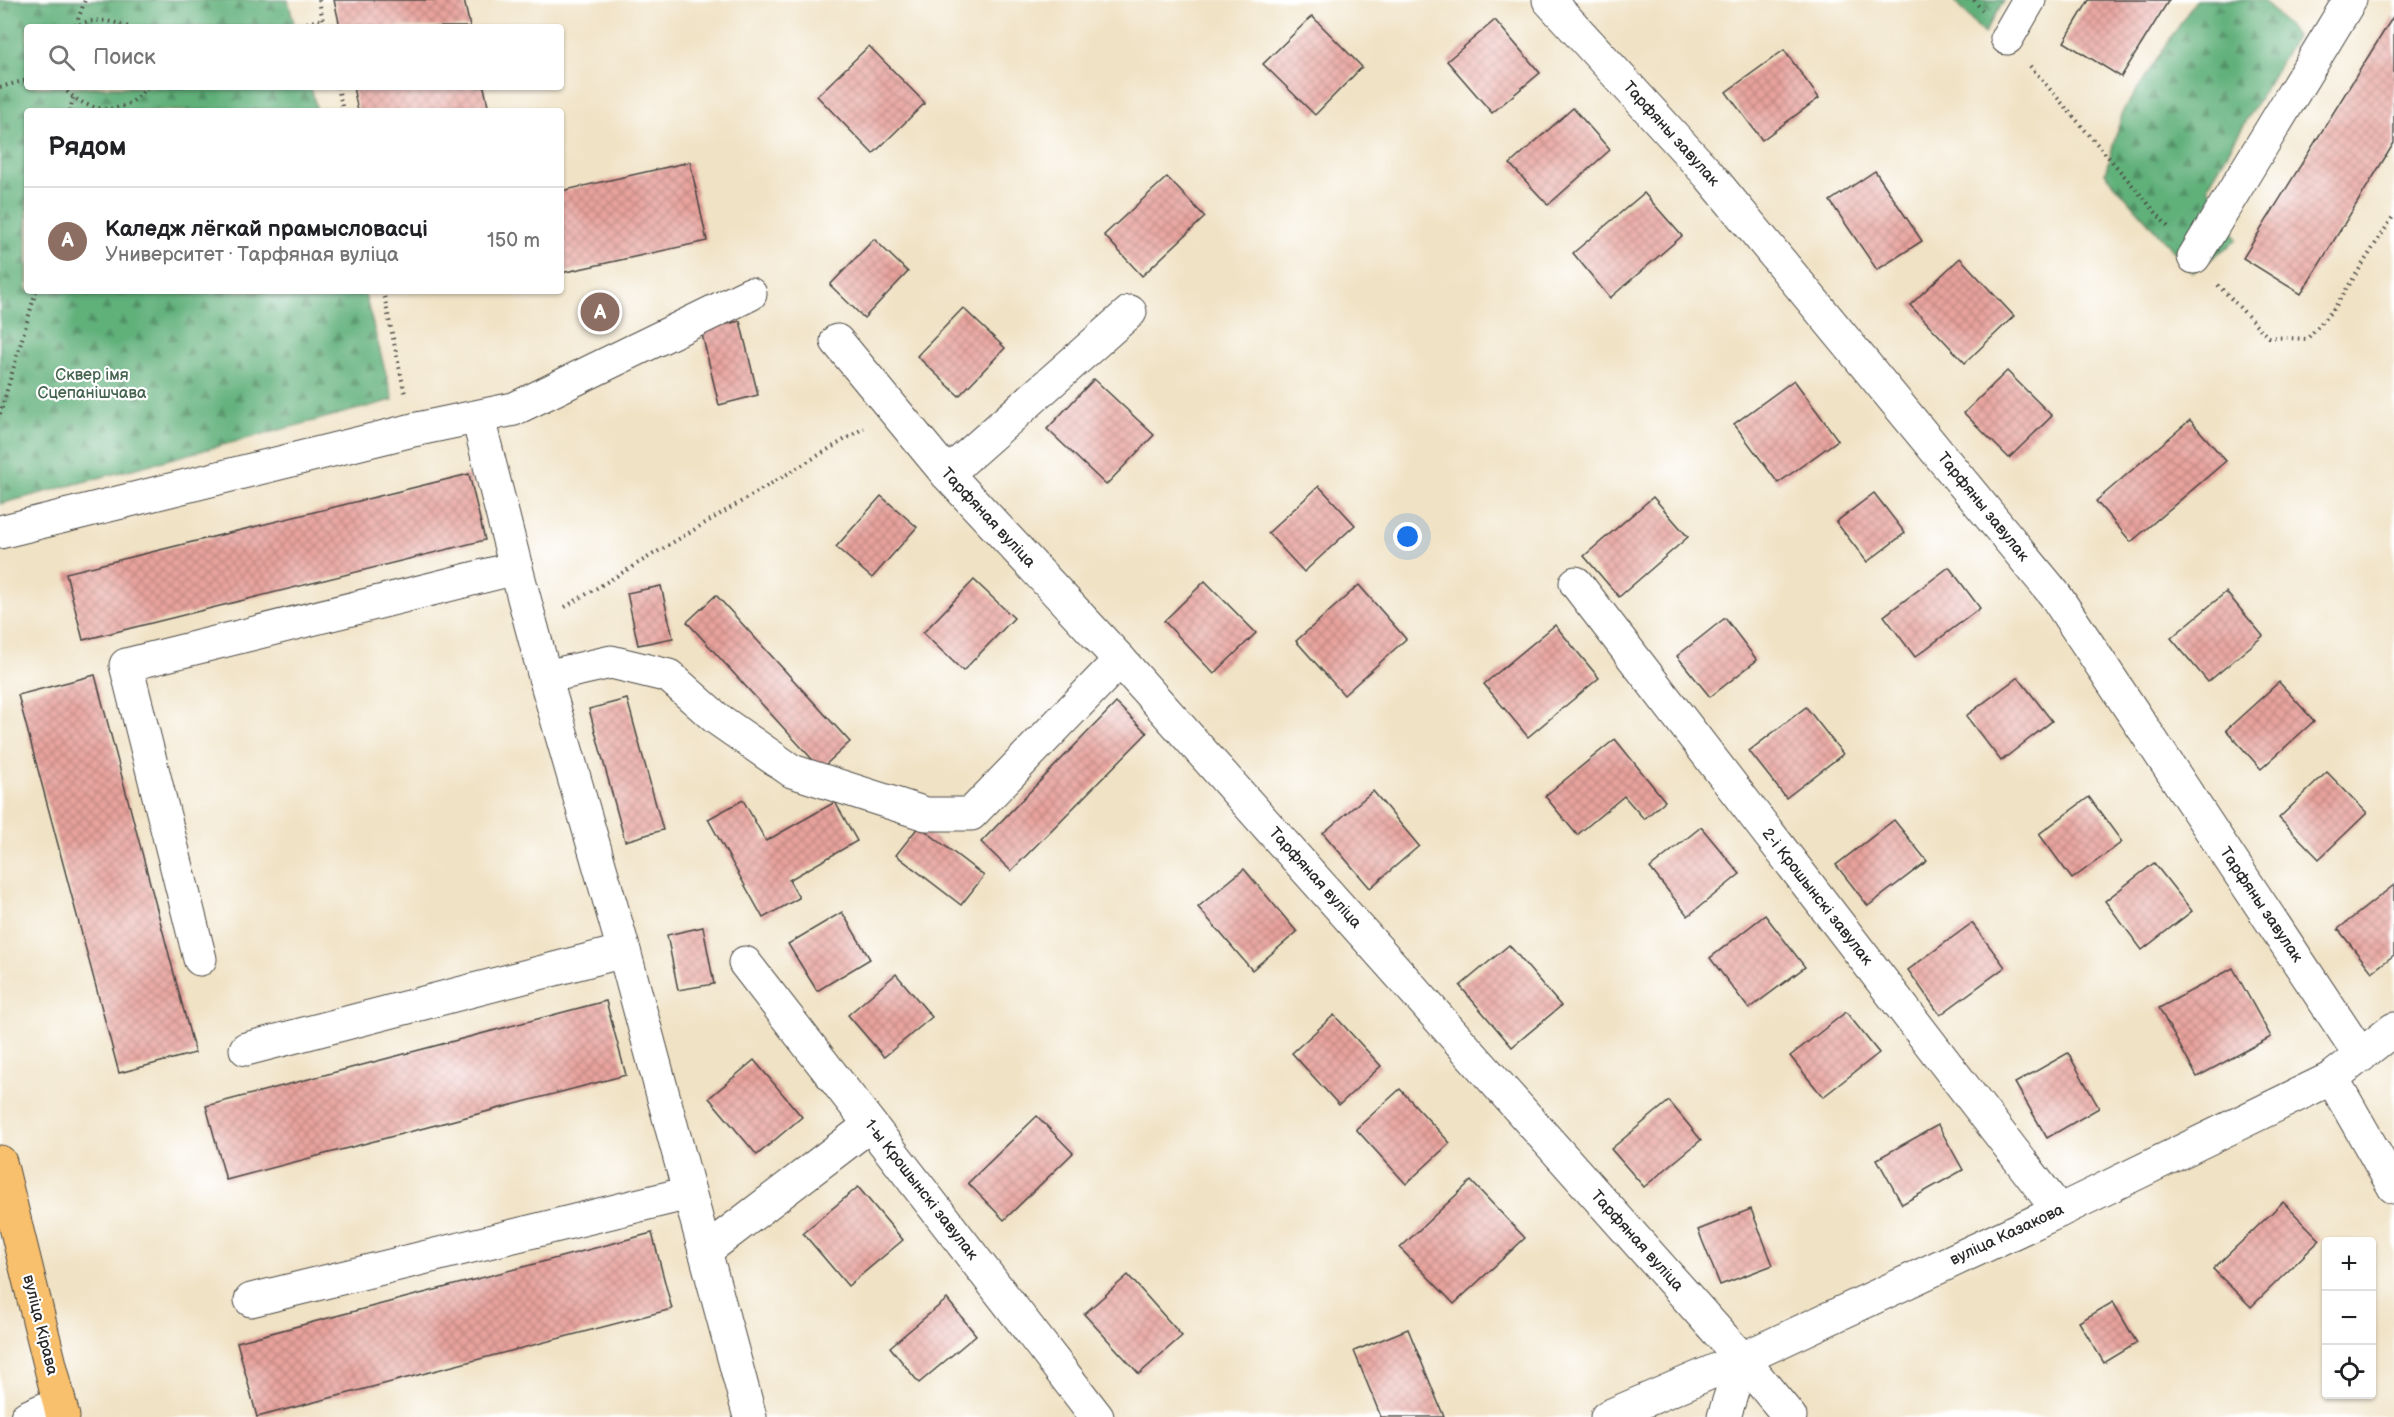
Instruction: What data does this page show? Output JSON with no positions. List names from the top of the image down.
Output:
{
  "streets": {
    "main road": ["вуліца Кірава"],
    "street": [
      "Тарфяны завулак",
      "Тарфяная вуліца",
      "2-і Крошынскі завулак",
      "1-ы Крошынскі завулак",
      "вуліца Казакова"
    ]
  },
  "crossings": [
    ["Тарфяны завулак", "вуліца Казакова"],
    ["Тарфяная вуліца", "вуліца Казакова"],
    ["2-і Крошынскі завулак", "вуліца Казакова"]
  ],
  "parks": ["Сквер імя Сцепанішчава"],
  "page": {
    "search": "Поиск",
    "heading": "Рядом",
    "list": [
      {
        "mark": "A",
        "name": "Каледж лёгкай прамысловасці",
        "note": "Университет · Тарфяная вуліца",
        "value": "150 m"
      }
    ],
    "pins": "A",
    "map_buttons": ["+", "−"]
  }
}
